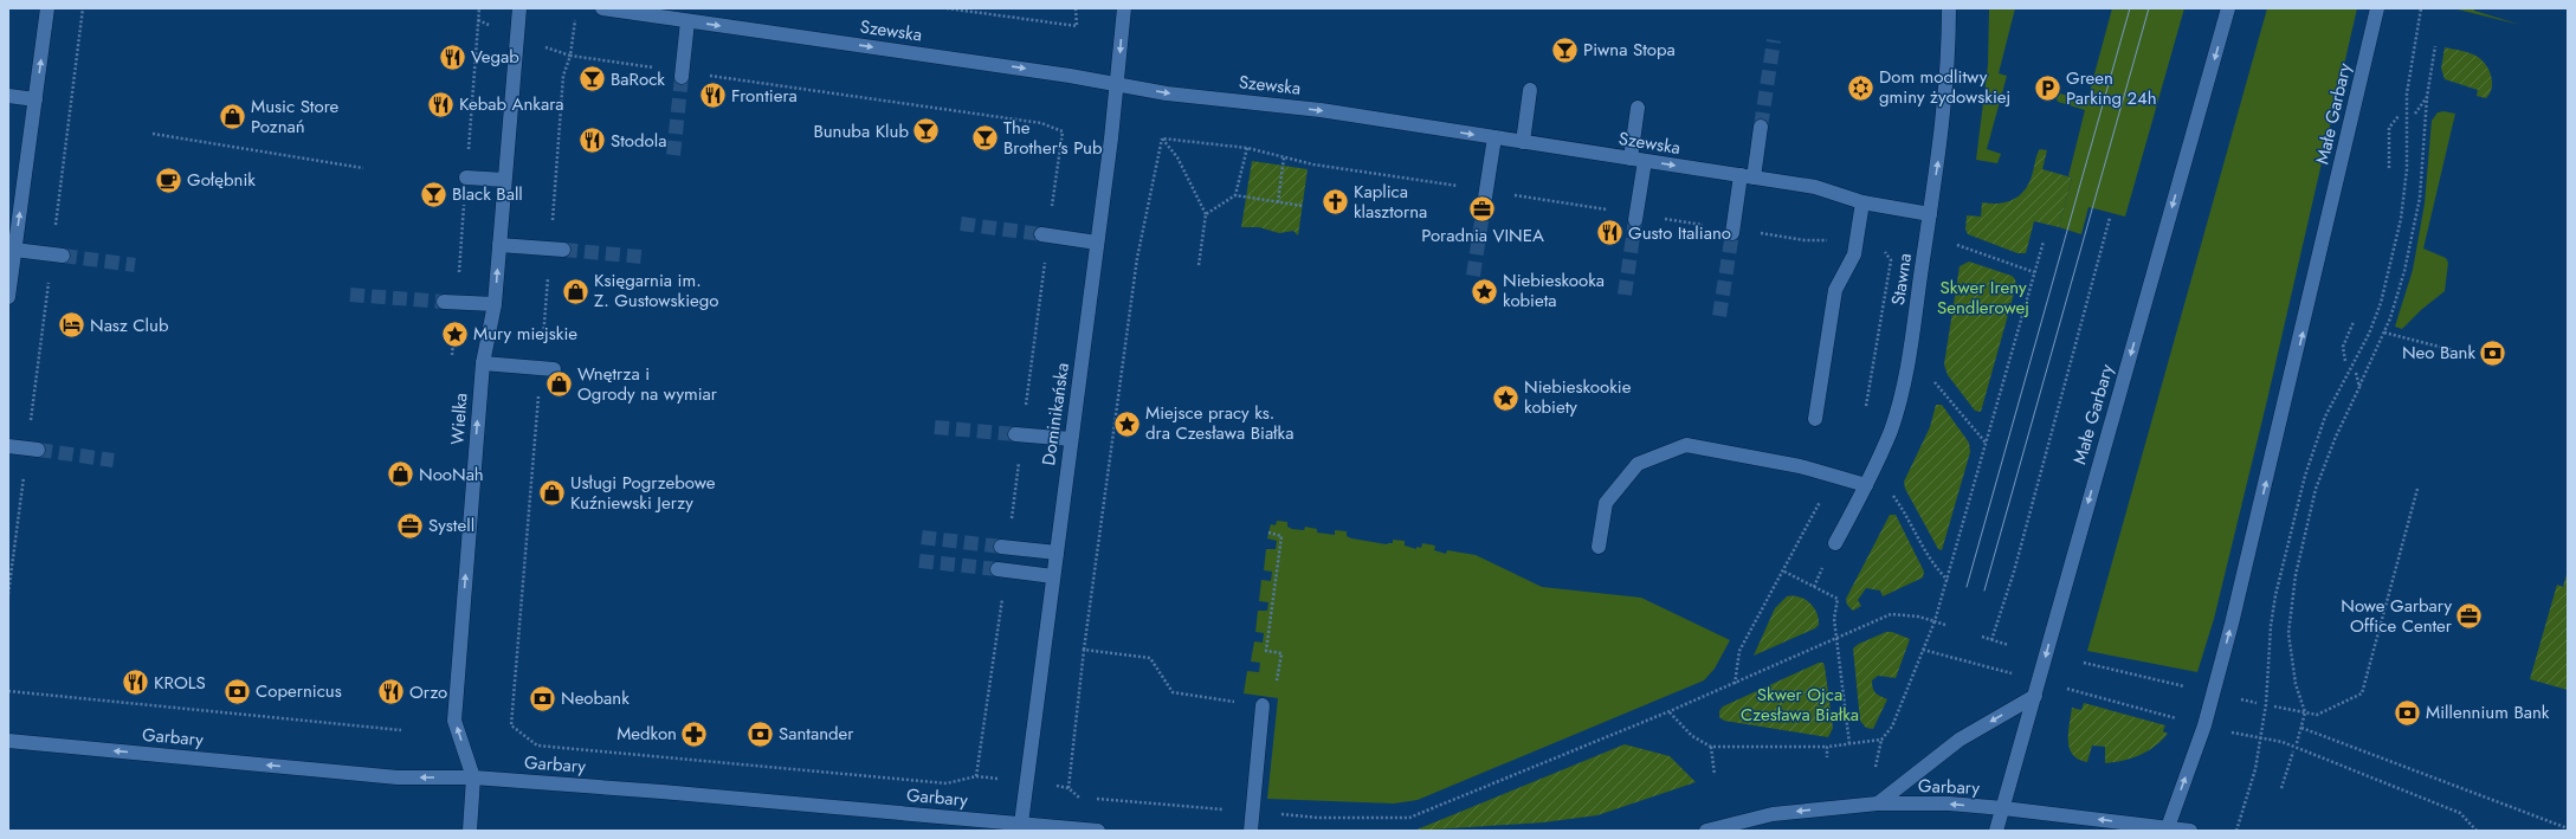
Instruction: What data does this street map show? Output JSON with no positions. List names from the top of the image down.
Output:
{
  "streets": {
    "street": [
      "Szewska",
      "Małe Garbary",
      "Stawna",
      "Dominikańska",
      "Wielka",
      "Garbary"
    ]
  },
  "crossings": [
    ["Szewska", "Stawna"],
    ["Szewska", "Dominikańska"],
    ["Małe Garbary", "Garbary"],
    ["Dominikańska", "Garbary"],
    ["Wielka", "Garbary"]
  ],
  "one_way": [
    "Szewska",
    "Stawna",
    "Wielka",
    "Garbary"
  ],
  "parks": ["Skwer Ireny Sendlerowej", "Skwer Ojca Czesława Białka"],
  "places": {
    "bar": [
      "Piwna Stopa",
      "BaRock",
      "Bunuba Klub",
      "The Brother's Pub",
      "Black Ball"
    ],
    "restaurant": [
      "Vegab",
      "Frontiera",
      "Kebab Ankara",
      "Stodola",
      "Gusto Italiano",
      "KROLS",
      "Orzo"
    ],
    "synagogue": ["Dom modlitwy gminy żydowskiej"],
    "parking": ["Green Parking 24h"],
    "shop": [
      "Music Store Poznań",
      "Księgarnia im. Z. Gustowskiego",
      "Wnętrza i Ogrody na wymiar",
      "NooNah",
      "Usługi Pogrzebowe Kuźniewski Jerzy"
    ],
    "cafe": ["Gołębnik"],
    "church": ["Kaplica klasztorna"],
    "office": ["Poradnia VINEA", "Systell", "Nowe Garbary Office Center"],
    "place": [
      "Niebieskooka kobieta",
      "Mury miejskie",
      "Niebieskookie kobiety",
      "Miejsce pracy ks. dra Czesława Białka"
    ],
    "hotel": ["Nasz Club"],
    "bank": [
      "Neo Bank",
      "Copernicus",
      "Neobank",
      "Millennium Bank",
      "Santander"
    ],
    "pharmacy": ["Medkon"]
  }
}
